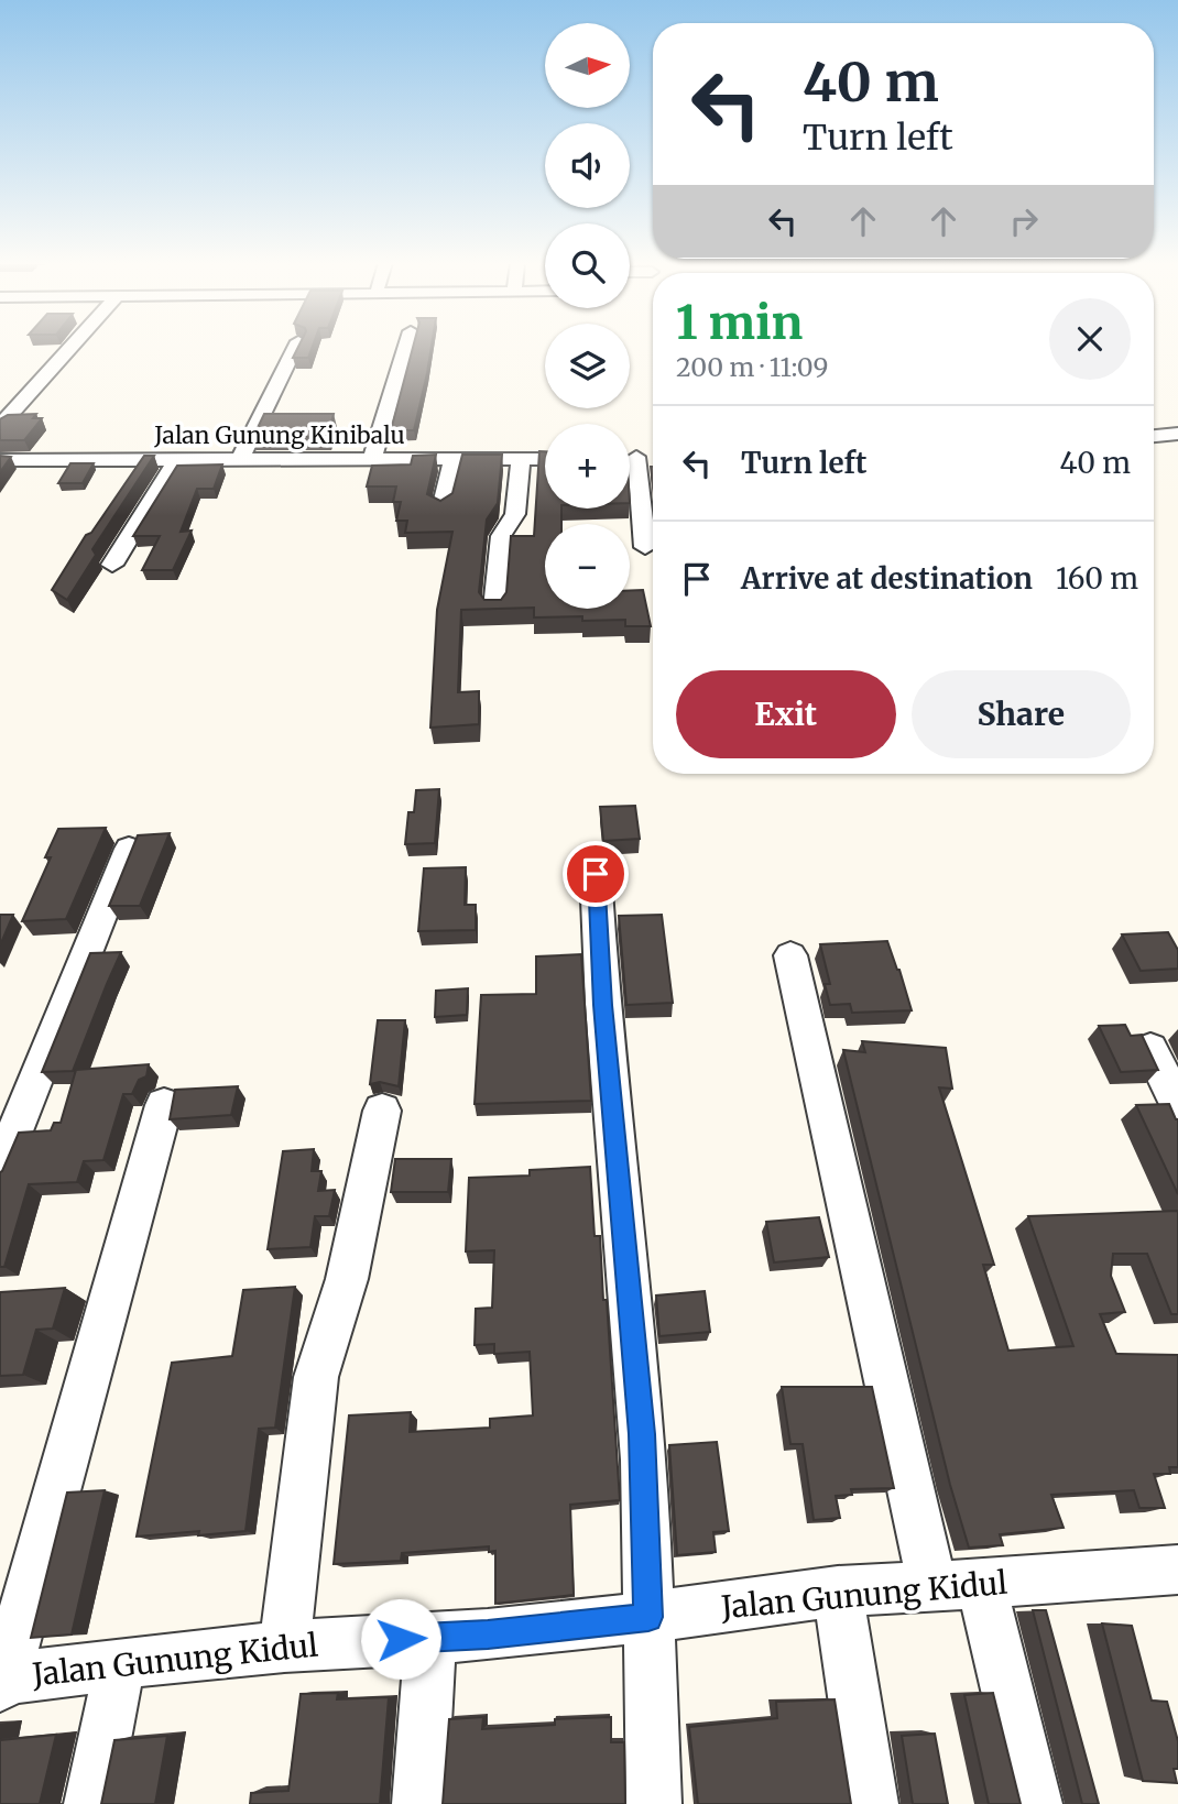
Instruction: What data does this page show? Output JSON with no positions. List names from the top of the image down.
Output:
{
  "streets": {
    "street": ["Jalan Gunung Kinibalu", "Jalan Gunung Kidul"]
  },
  "north": "right",
  "page": {
    "map_buttons": ["+", "−"],
    "turn": ["40 m", "Turn left"],
    "heading": ["1 min", "200 m · 11:09"],
    "list": [
      {
        "name": "Turn left",
        "value": "40 m"
      },
      {
        "name": "Arrive at destination",
        "value": "160 m"
      }
    ],
    "buttons": ["Exit", "Share"]
  }
}
